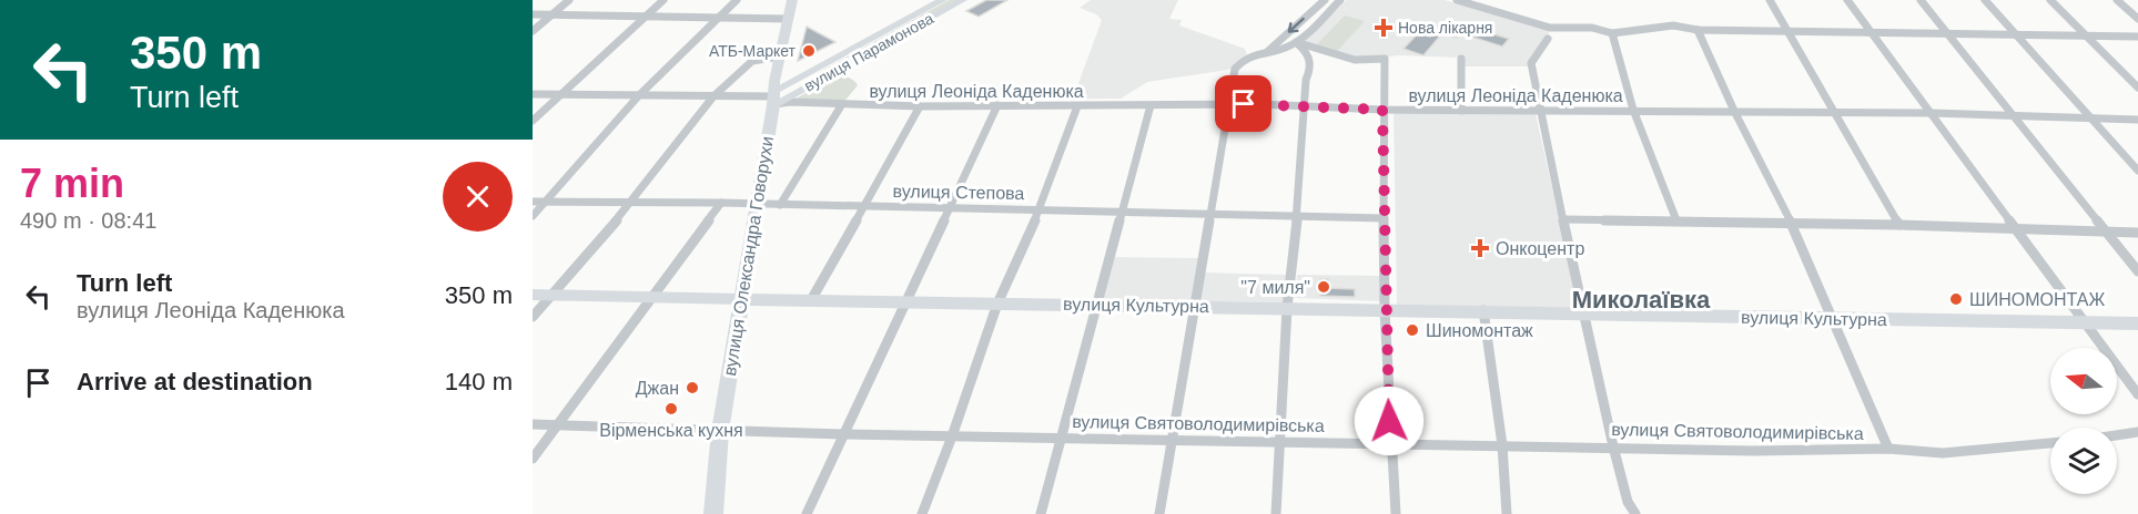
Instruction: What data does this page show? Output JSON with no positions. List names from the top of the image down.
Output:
{
  "streets": {
    "main road": ["вулиця Олександра Говорухи", "вулиця Культурна"],
    "street": [
      "вулиця Парамонова",
      "вулиця Леоніда Каденюка",
      "вулиця Степова",
      "вулиця Святоволодимирівська"
    ]
  },
  "crossings": [
    ["вулиця Парамонова", "вулиця Леоніда Каденюка"],
    ["вулиця Парамонова", "вулиця Олександра Говорухи"],
    ["вулиця Леоніда Каденюка", "вулиця Олександра Говорухи"],
    ["вулиця Степова", "вулиця Олександра Говорухи"],
    ["вулиця Олександра Говорухи", "вулиця Культурна"],
    ["вулиця Олександра Говорухи", "вулиця Святоволодимирівська"]
  ],
  "districts": ["Миколаївка"],
  "places": {
    "health": ["Нова лікарня", "Онкоцентр"],
    "other": [
      "АТБ-Маркет",
      "\"7 миля\"",
      "ШИНОМОНТАЖ",
      "Шиномонтаж",
      "Джан",
      "Вірменська кухня"
    ]
  },
  "north": "left",
  "page": {
    "turn": ["350 m", "Turn left"],
    "heading": ["7 min", "490 m · 08:41"],
    "list": [
      {
        "name": "Turn left",
        "note": "вулиця Леоніда Каденюка",
        "value": "350 m"
      },
      {
        "name": "Arrive at destination",
        "value": "140 m"
      }
    ]
  }
}
